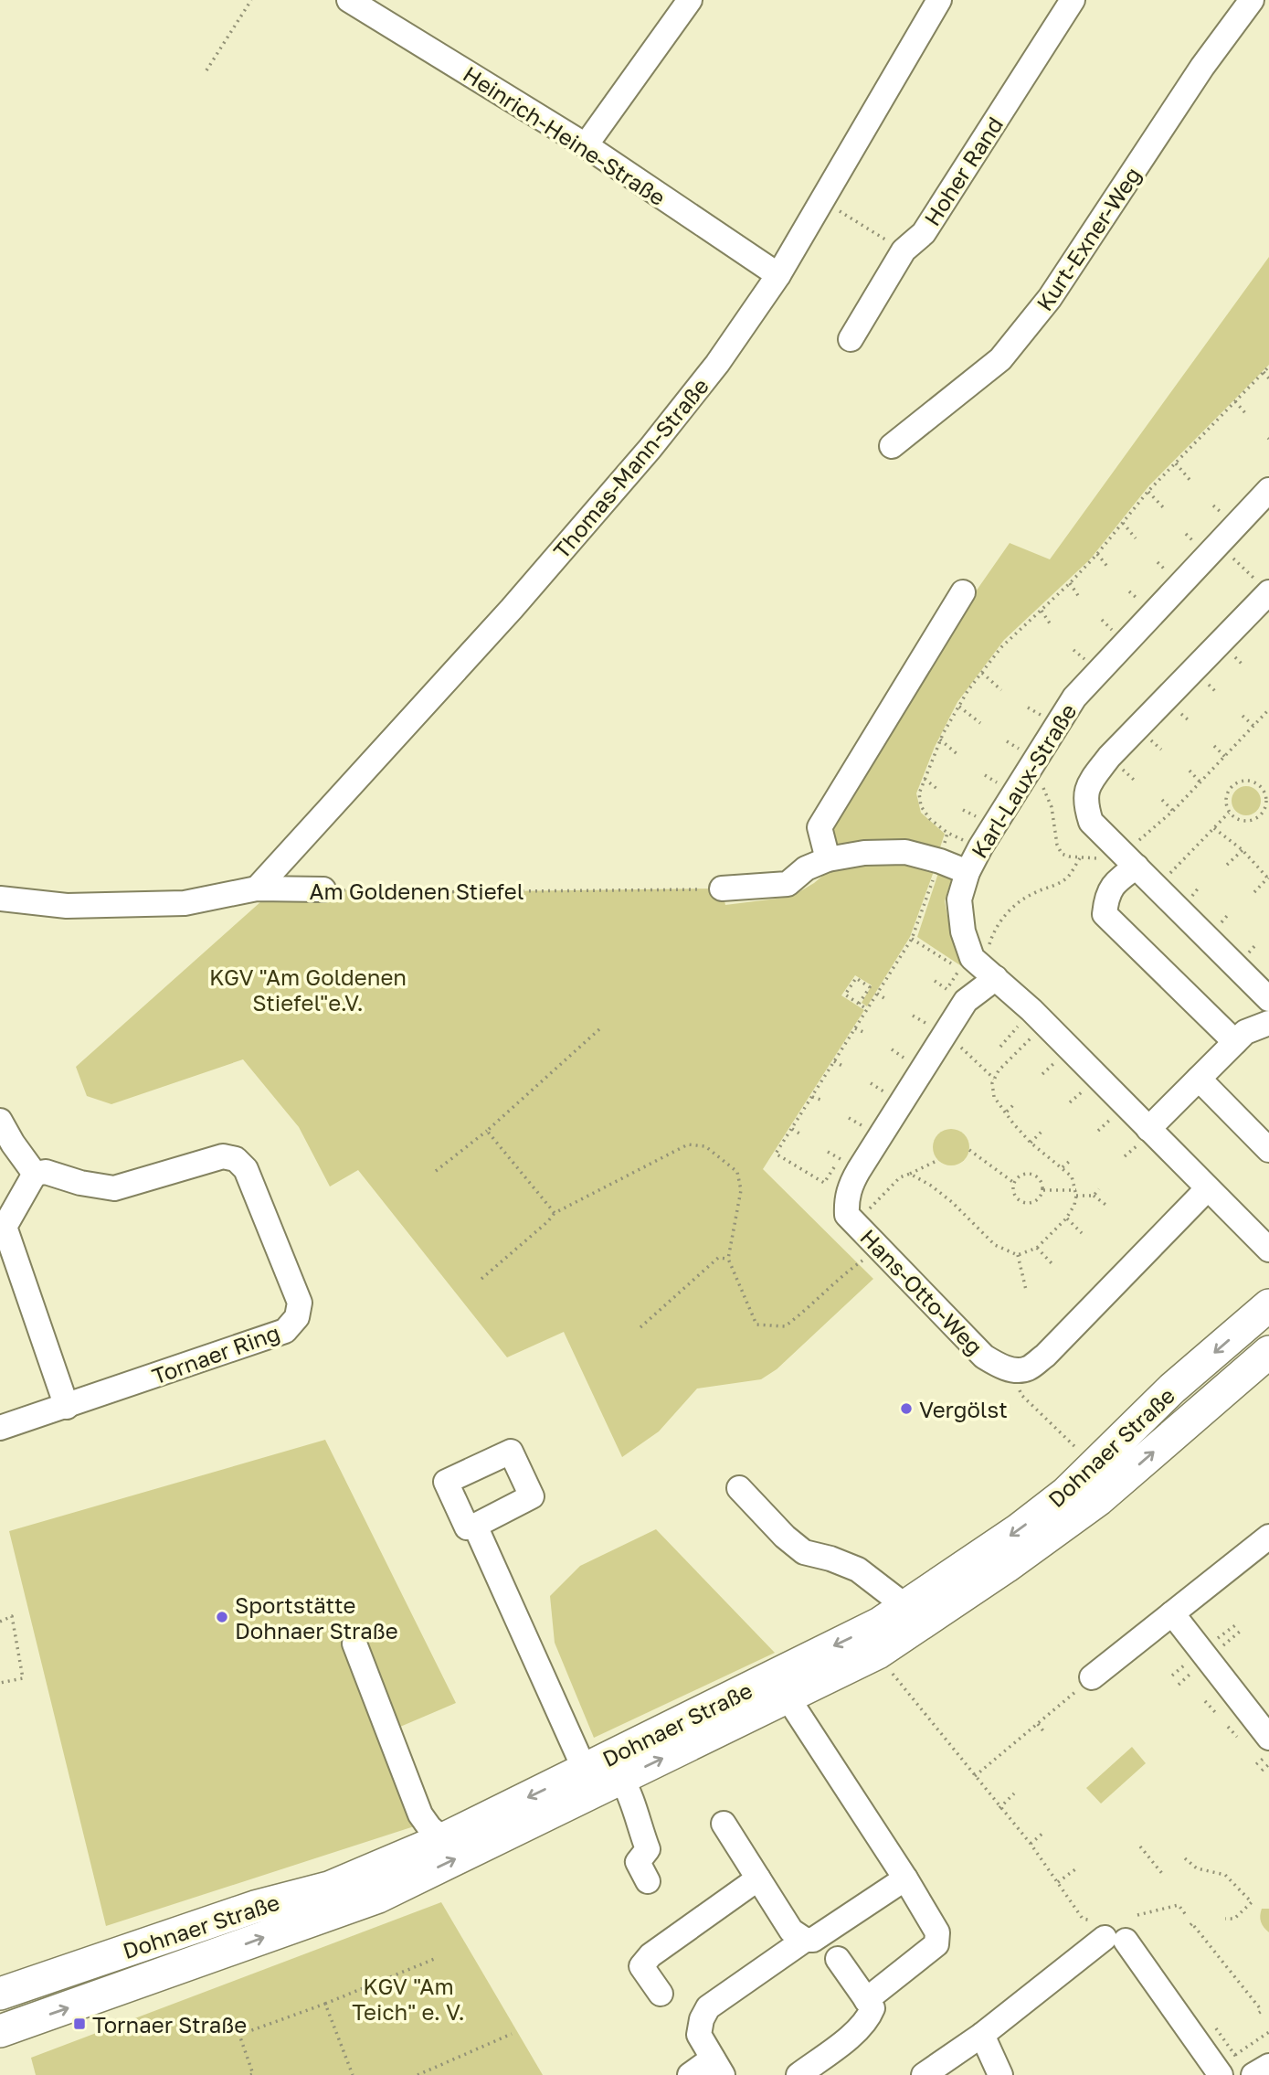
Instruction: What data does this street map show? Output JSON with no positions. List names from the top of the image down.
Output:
{
  "streets": {
    "main road": ["Dohnaer Straße"],
    "street": [
      "Heinrich-Heine-Straße",
      "Hoher Rand",
      "Kurt-Exner-Weg",
      "Thomas-Mann-Straße",
      "Karl-Laux-Straße",
      "Am Goldenen Stiefel",
      "Hans-Otto-Weg",
      "Tornaer Ring"
    ]
  },
  "crossings": [
    ["Heinrich-Heine-Straße", "Thomas-Mann-Straße"],
    ["Thomas-Mann-Straße", "Am Goldenen Stiefel"],
    ["Karl-Laux-Straße", "Hans-Otto-Weg"]
  ],
  "parks": ["KGV \"Am Goldenen Stiefel\"e.V.", "KGV \"Am Teich\" e. V."],
  "places": {
    "other": ["Vergölst", "Sportstätte Dohnaer Straße"],
    "transit": ["Tornaer Straße"]
  }
}
